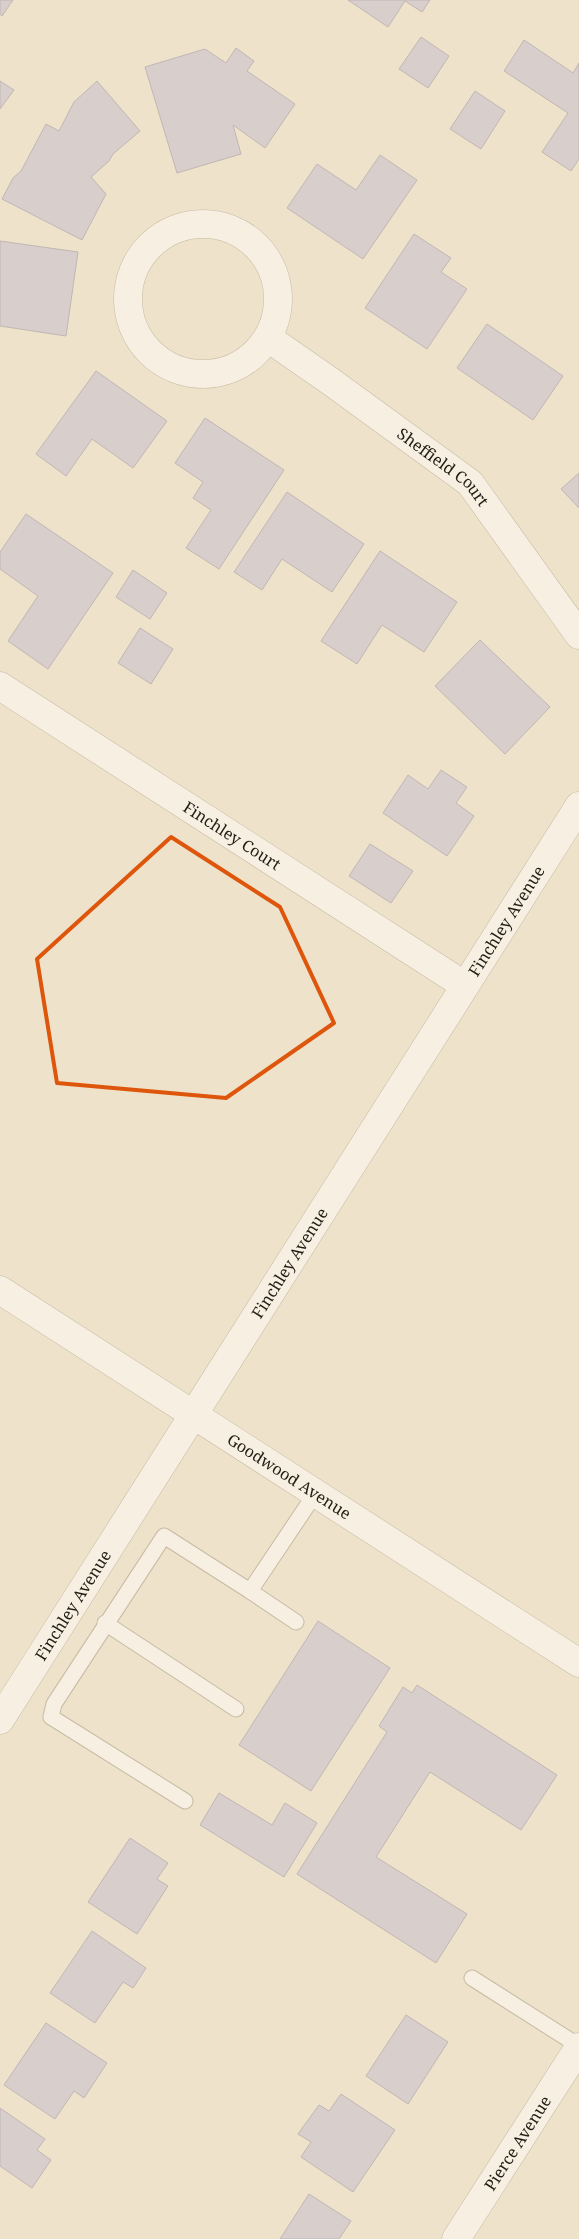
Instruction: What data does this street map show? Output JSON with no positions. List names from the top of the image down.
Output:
{
  "streets": {
    "street": [
      "Sheffield Court",
      "Finchley Court",
      "Finchley Avenue",
      "Goodwood Avenue",
      "Pierce Avenue"
    ]
  },
  "crossings": [
    ["Finchley Court", "Finchley Avenue"],
    ["Finchley Avenue", "Goodwood Avenue"]
  ]
}
